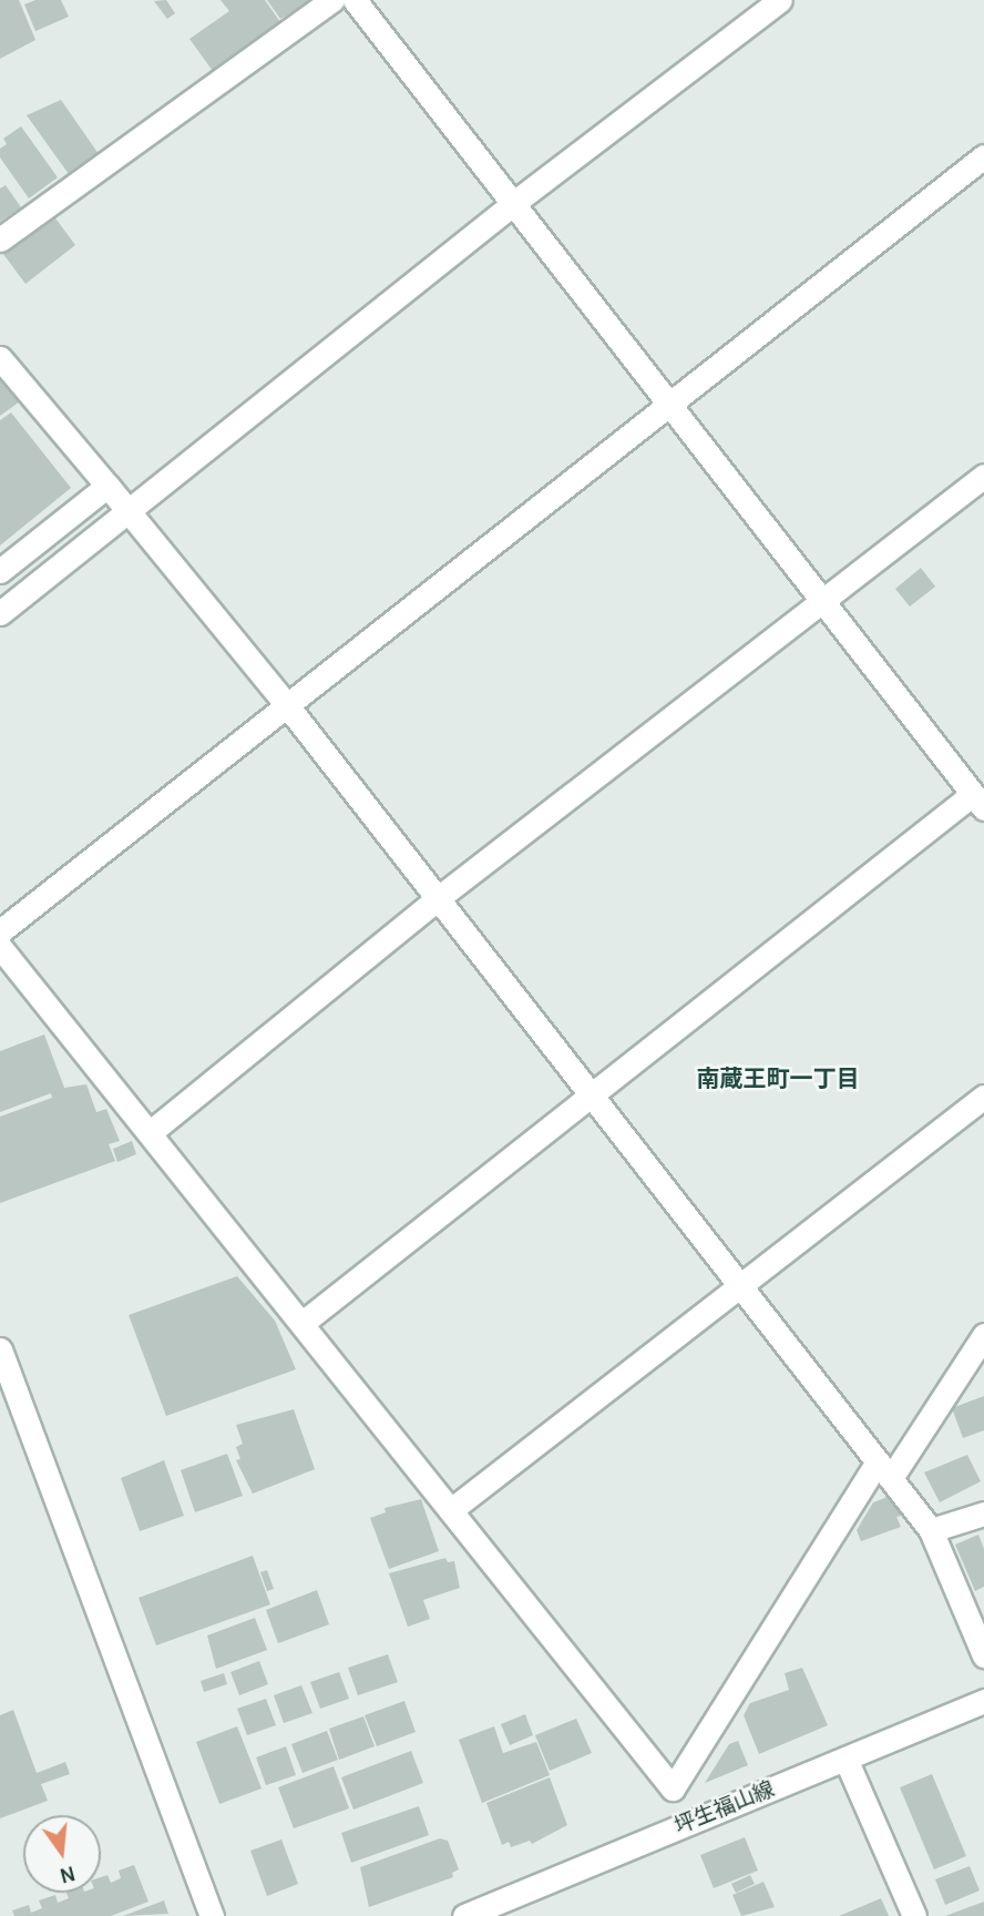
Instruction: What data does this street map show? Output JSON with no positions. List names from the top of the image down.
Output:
{
  "streets": {
    "street": ["坪生福山線"]
  },
  "districts": ["南蔵王町一丁目"],
  "north": "bottom"
}
